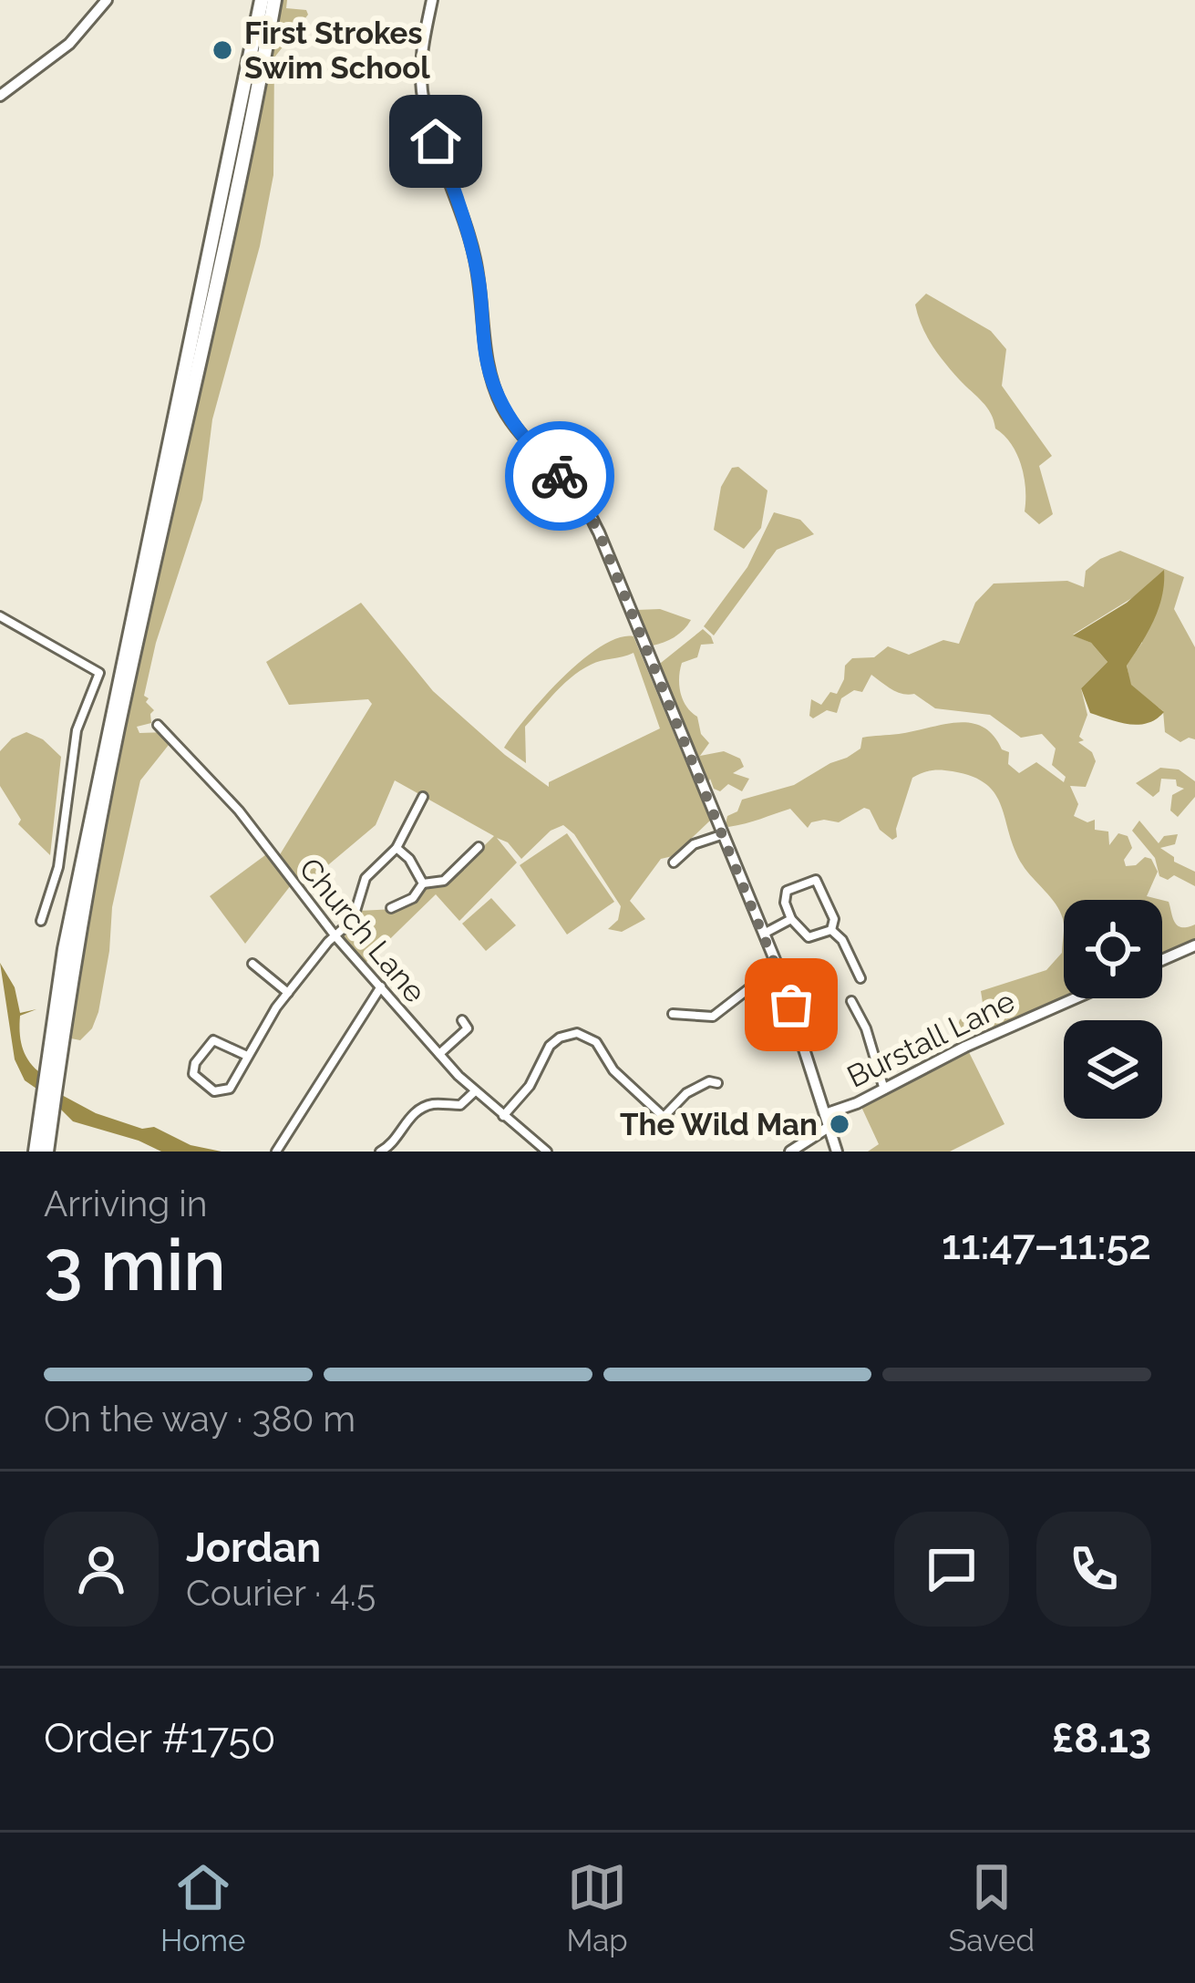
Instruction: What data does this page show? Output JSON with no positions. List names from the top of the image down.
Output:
{
  "streets": {
    "main road": ["Burstall Lane"],
    "street": ["Church Lane"]
  },
  "places": ["First Strokes Swim School", "The Wild Man"],
  "page": {
    "heading": ["3 min", "Arriving in", "11:47–11:52"],
    "panel": [
      "Jordan",
      "Courier · 4.5",
      "Order #1750",
      "£8.13"
    ],
    "bar": "On the way · 380 m",
    "tabs": ["Home", "Map", "Saved"]
  }
}
